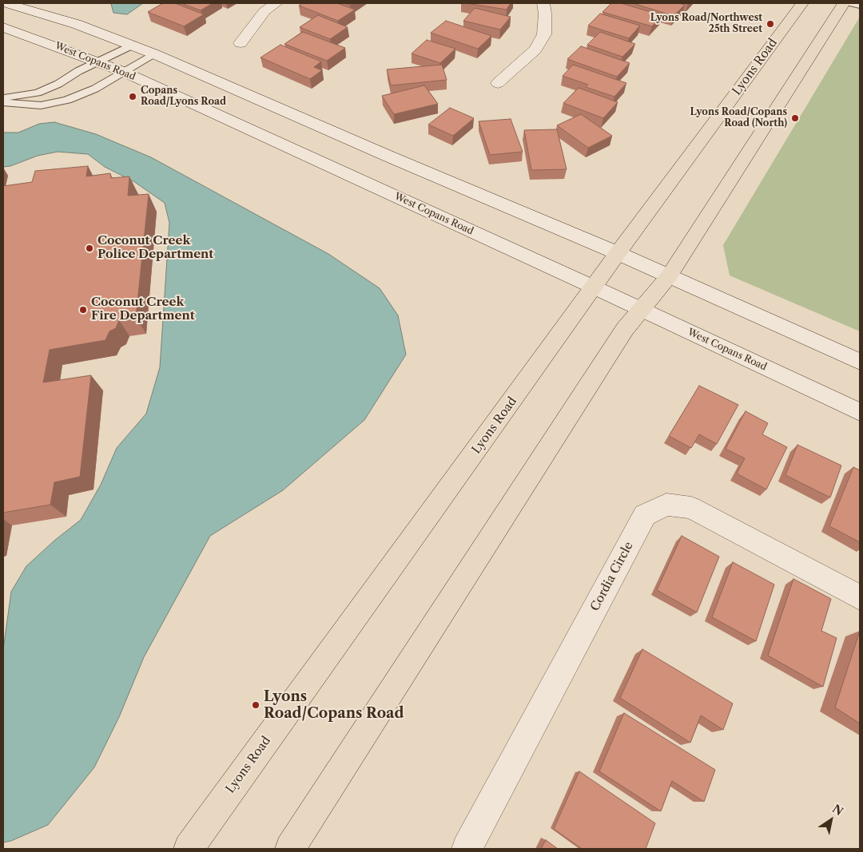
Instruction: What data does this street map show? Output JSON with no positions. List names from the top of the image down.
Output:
{
  "streets": {
    "main road": ["West Copans Road", "Lyons Road", "Cordia Circle"]
  },
  "crossings": [
    ["West Copans Road", "Lyons Road"]
  ],
  "places": [
    "Lyons Road/Northwest 25th Street",
    "Copans Road/Lyons Road",
    "Lyons Road/Copans Road (North)",
    "Coconut Creek Police Department",
    "Coconut Creek Fire Department",
    "Lyons Road/Copans Road"
  ],
  "north": "top right"
}
